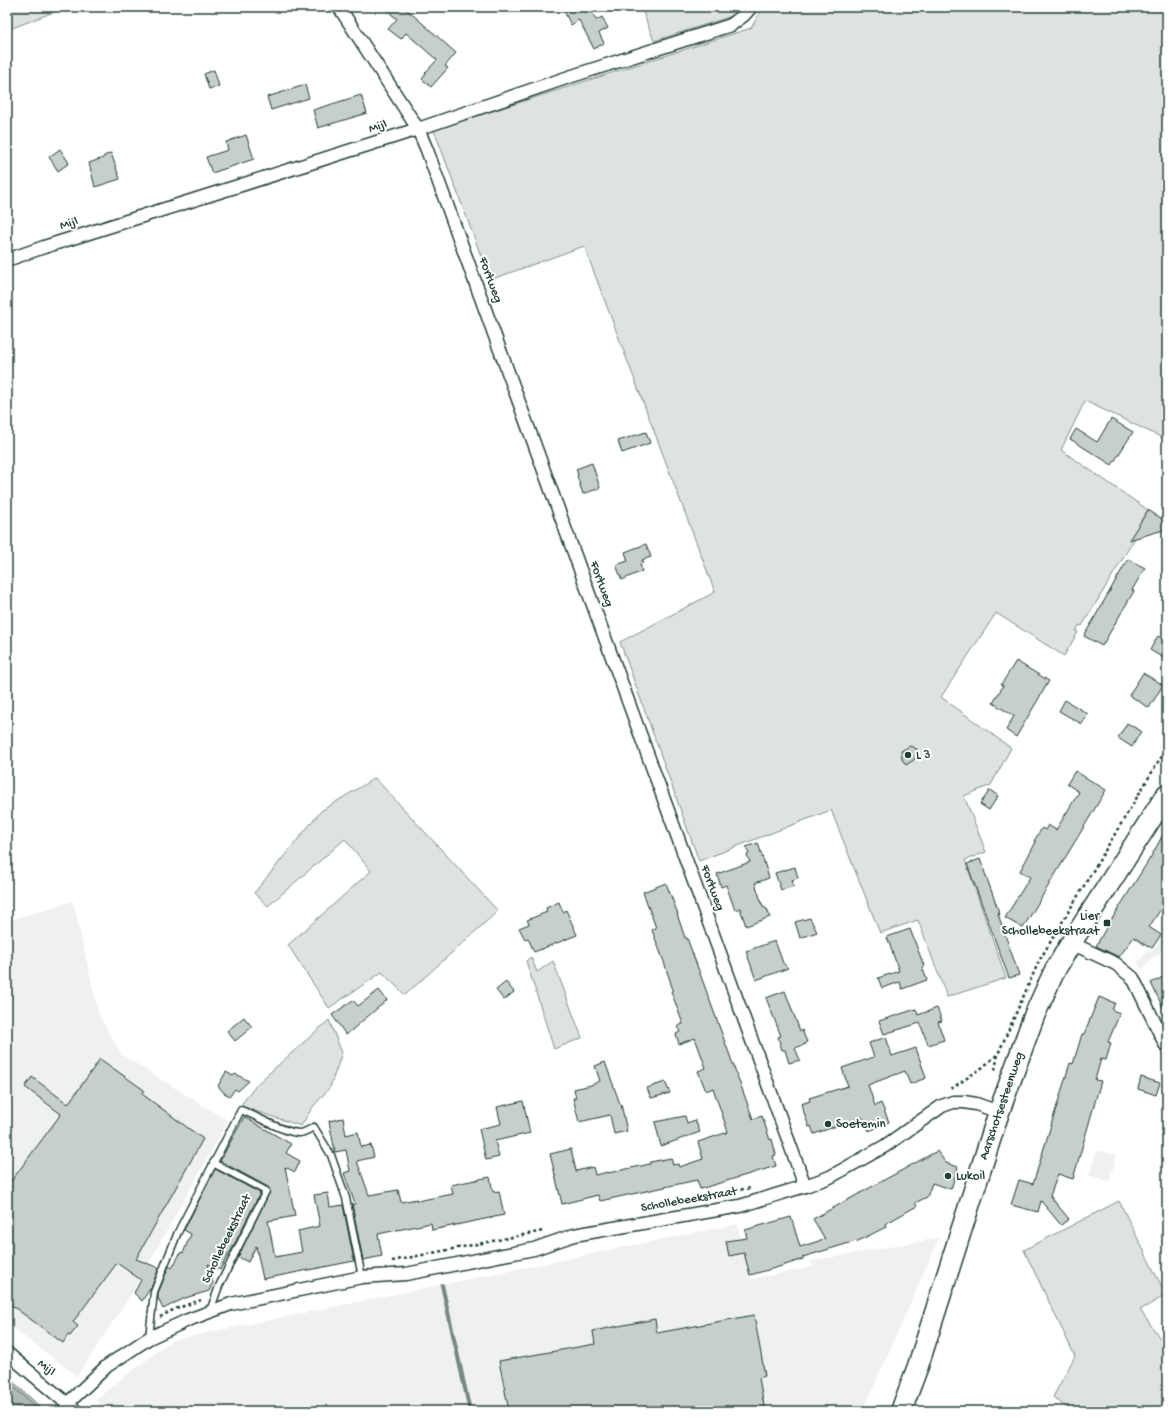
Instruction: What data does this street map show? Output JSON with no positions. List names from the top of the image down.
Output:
{
  "streets": {
    "main road": ["Aarschotsesteenweg"],
    "street": ["Mijl", "Fortweg", "Schollebeekstraat"]
  },
  "crossings": [
    ["Mijl", "Fortweg"],
    ["Mijl", "Schollebeekstraat"],
    ["Fortweg", "Schollebeekstraat"],
    ["Aarschotsesteenweg", "Schollebeekstraat"]
  ],
  "places": {
    "other": ["L 3", "Soetemin", "Lukoil"],
    "transit": ["Lier Schollebeekstraat"]
  }
}
